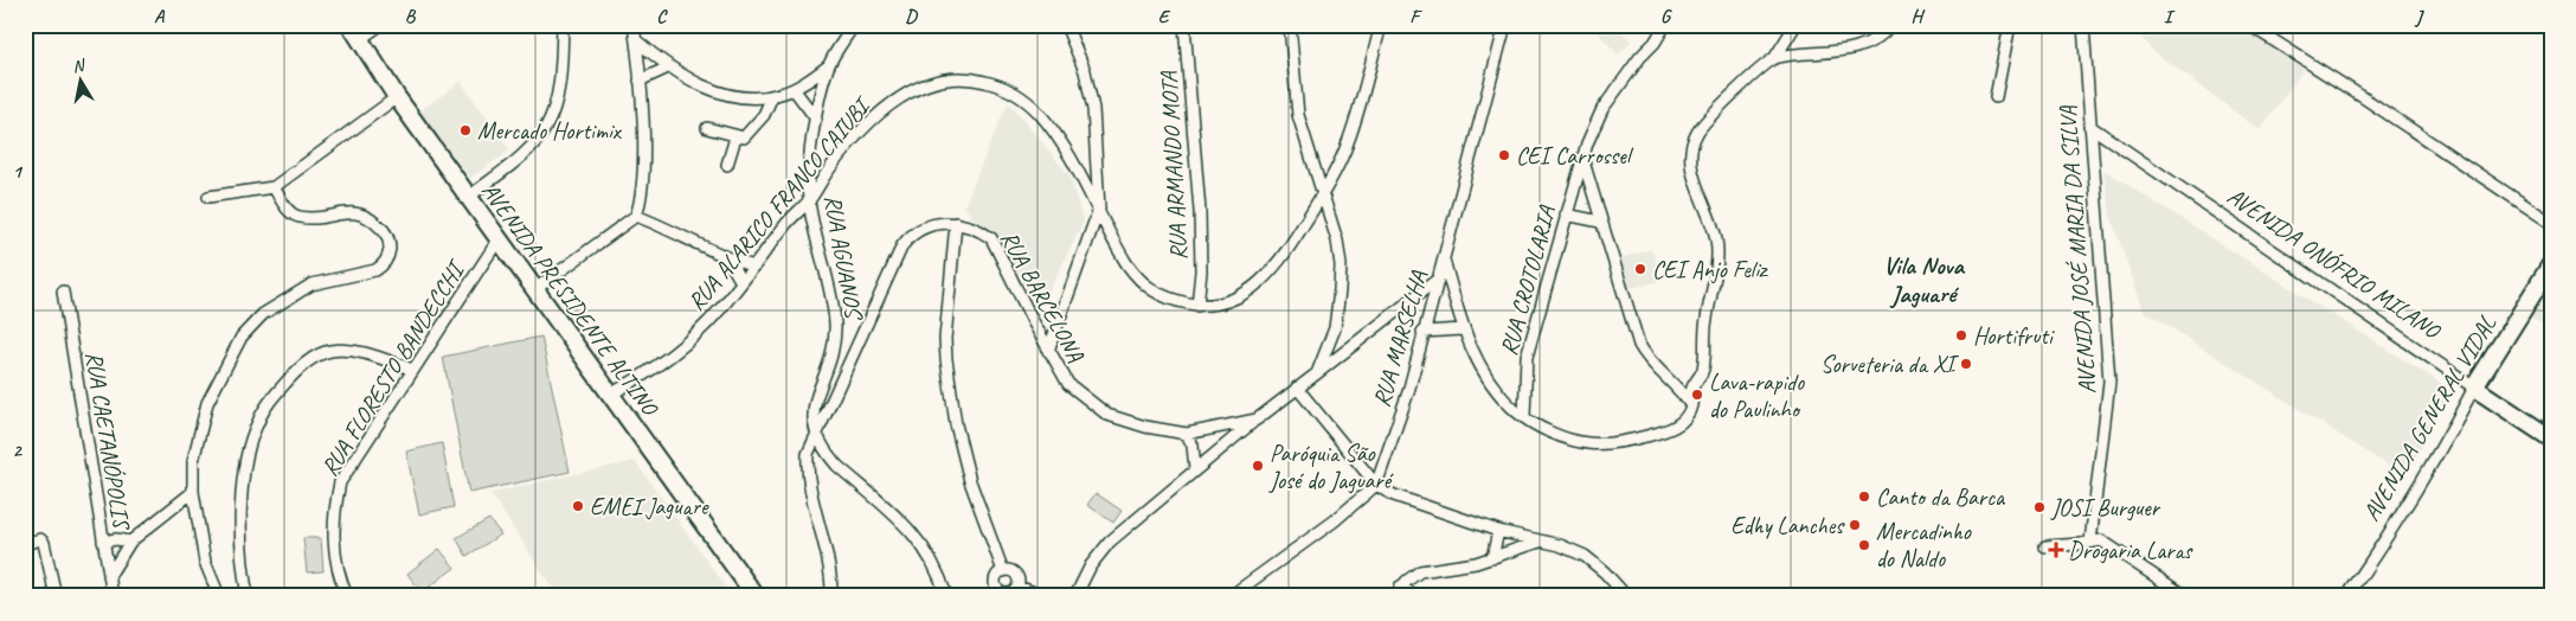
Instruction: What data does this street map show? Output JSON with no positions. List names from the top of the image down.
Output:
{
  "streets": {
    "main road": ["AVENIDA ONÓFRIO MILANO", "AVENIDA PRESIDENTE ALTINO", "AVENIDA GENERAL VIDAL"],
    "street": [
      "RUA ARMANDO MOTA",
      "RUA ALARICO FRANCO CAIUBI",
      "AVENIDA JOSÉ MARIA DA SILVA",
      "RUA AGUANOS",
      "RUA CROTOLARIA",
      "RUA BARCELONA",
      "RUA MARSELHA",
      "RUA FLORESTO BANDECCHI",
      "RUA CAETANÓPOLIS"
    ]
  },
  "crossings": [
    ["RUA ARMANDO MOTA", "RUA ALARICO FRANCO CAIUBI"],
    ["RUA ALARICO FRANCO CAIUBI", "RUA AGUANOS"],
    ["RUA ALARICO FRANCO CAIUBI", "AVENIDA PRESIDENTE ALTINO"],
    ["AVENIDA JOSÉ MARIA DA SILVA", "AVENIDA ONÓFRIO MILANO"],
    ["RUA AGUANOS", "RUA BARCELONA"],
    ["AVENIDA ONÓFRIO MILANO", "AVENIDA GENERAL VIDAL"],
    ["RUA BARCELONA", "RUA MARSELHA"],
    ["AVENIDA PRESIDENTE ALTINO", "RUA FLORESTO BANDECCHI"]
  ],
  "districts": ["Vila Nova Jaguaré"],
  "places": {
    "other": [
      "Mercado Hortimix",
      "CEI Carrossel",
      "CEI Anjo Feliz",
      "Hortifruti",
      "Sorveteria da XI",
      "Lava-rapido do Paulinho",
      "Paróquia São José do Jaguaré",
      "Canto da Barca",
      "EMEI Jaguare",
      "JOSI Burguer",
      "Edhy Lanches",
      "Mercadinho do Naldo"
    ],
    "health": ["Drogaria Laras"]
  },
  "north": "top",
  "grid": {
    "columns": [
      "A",
      "B",
      "C",
      "D",
      "E",
      "F",
      "G",
      "H",
      "I",
      "J"
    ],
    "rows": ["1", "2"]
  }
}
